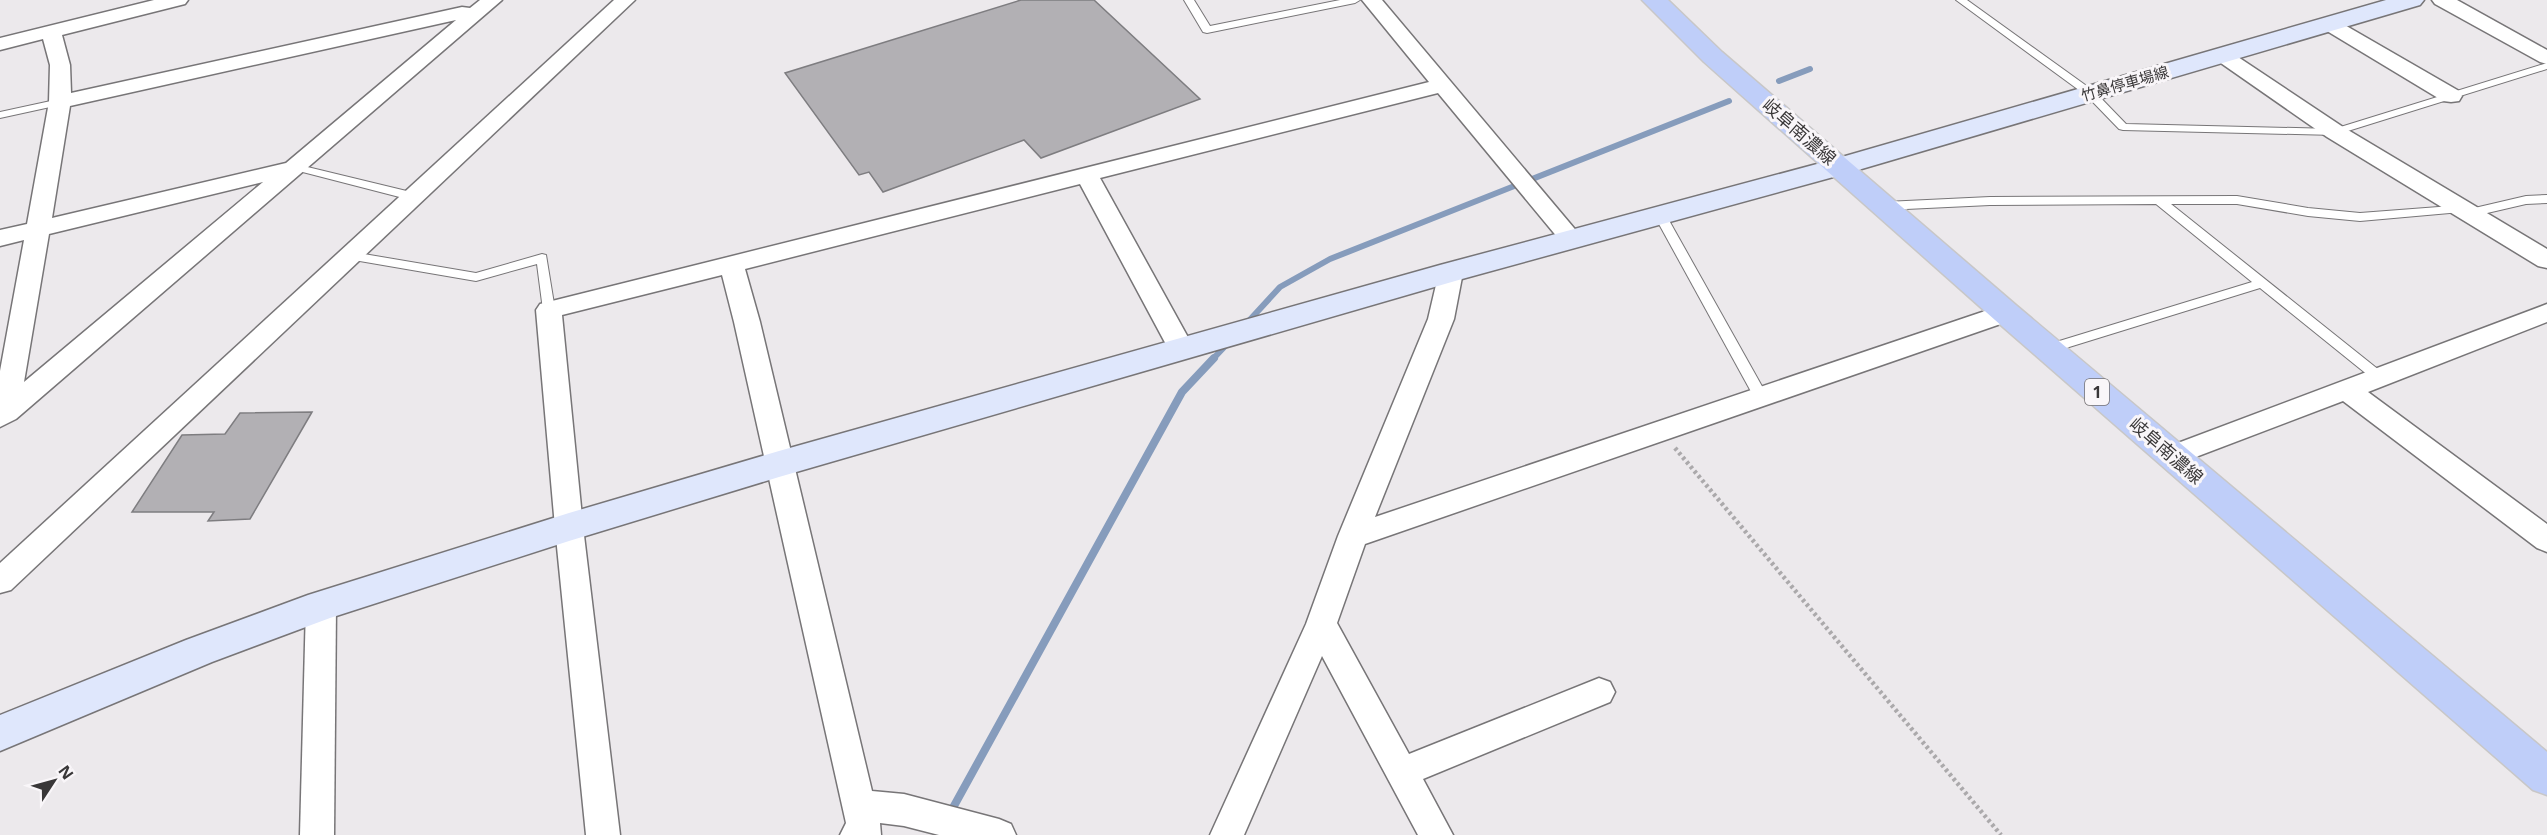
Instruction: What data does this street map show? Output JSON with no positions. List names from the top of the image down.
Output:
{
  "streets": {
    "main road": ["岐阜南濃線", "1"],
    "street": ["竹鼻停車場線"]
  },
  "crossings": [
    ["竹鼻停車場線", "岐阜南濃線"]
  ],
  "north": "top right"
}
